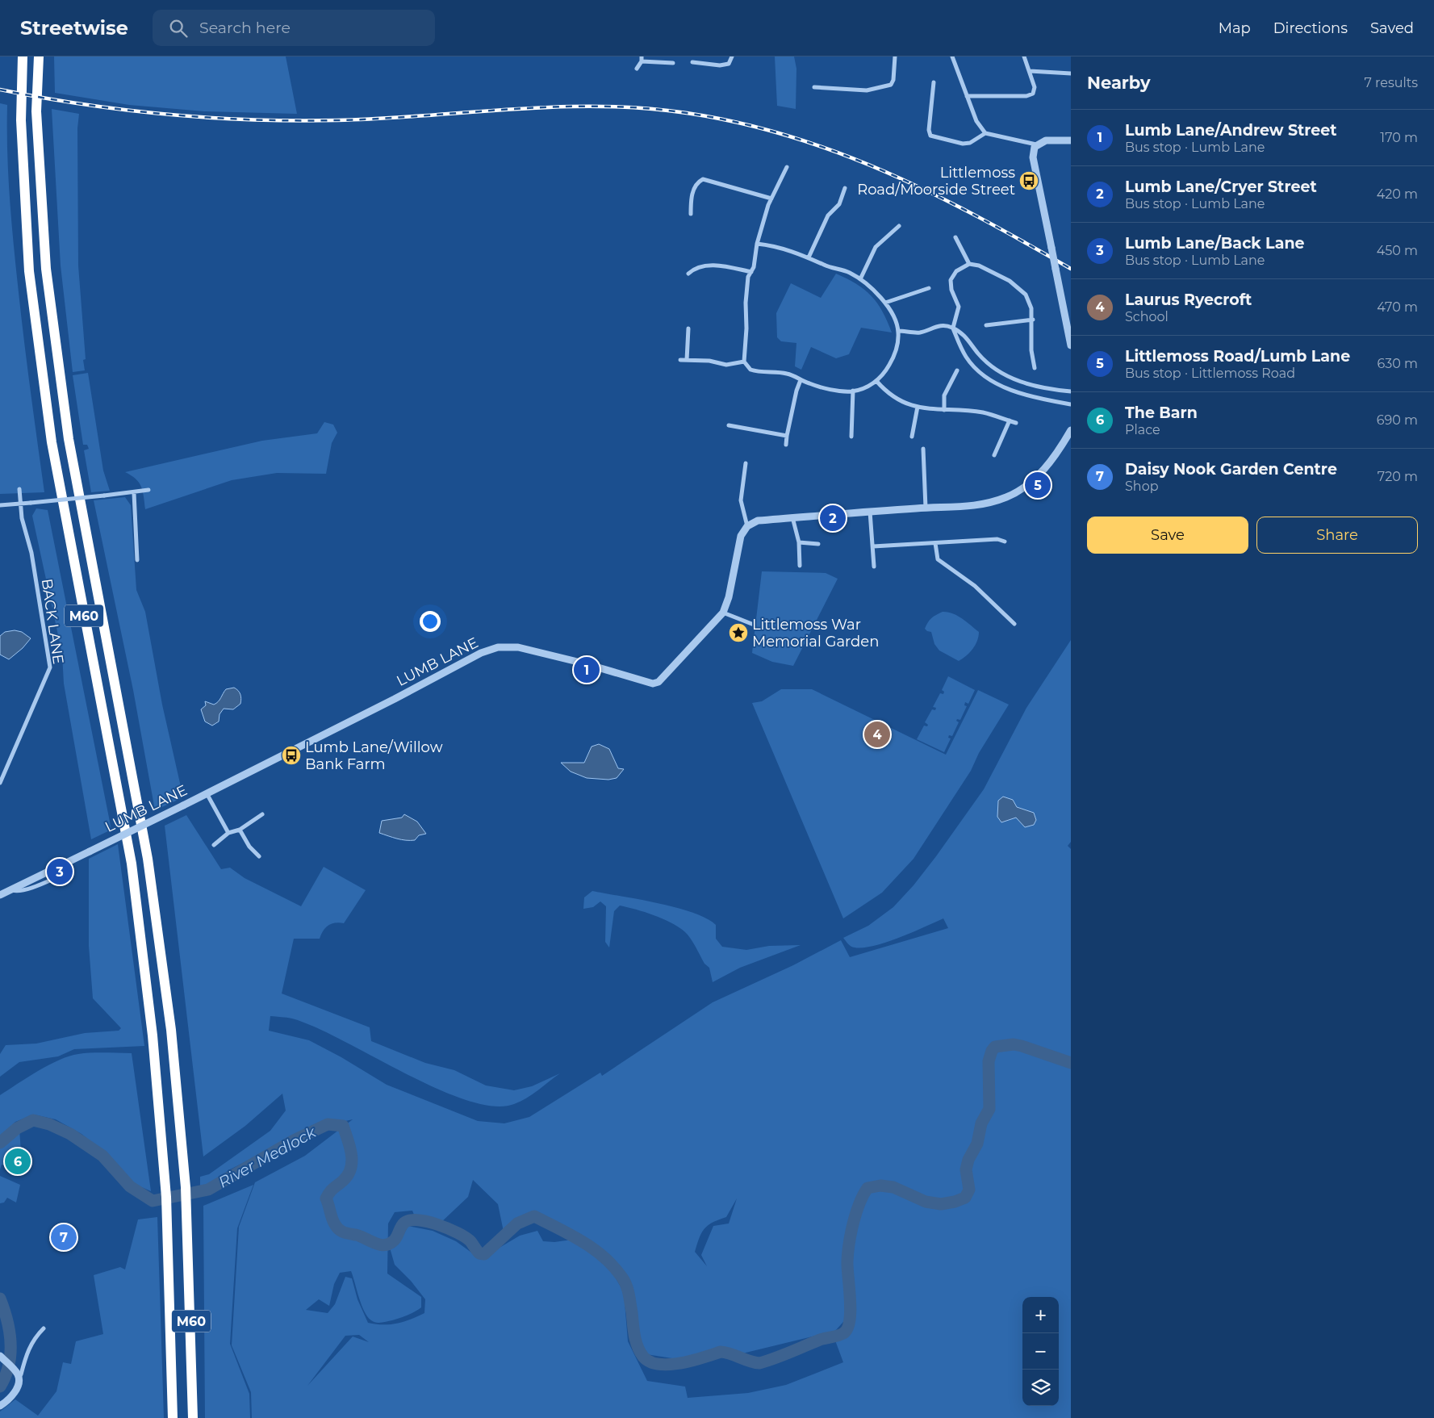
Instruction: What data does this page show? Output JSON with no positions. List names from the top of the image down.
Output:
{
  "streets": {
    "highway": ["M60"],
    "street": ["BACK LANE", "LUMB LANE"]
  },
  "water": ["River Medlock"],
  "places": {
    "bus stop": ["Littlemoss Road/Moorside Street", "Lumb Lane/Willow Bank Farm"],
    "place": ["Littlemoss War Memorial Garden"]
  },
  "page": {
    "header": "Streetwise",
    "search": "Search here",
    "nav": ["Map", "Directions", "Saved"],
    "heading": ["Nearby", "7 results"],
    "list": [
      {
        "mark": "1",
        "name": "Lumb Lane/Andrew Street",
        "note": "Bus stop · Lumb Lane",
        "value": "170 m"
      },
      {
        "mark": "2",
        "name": "Lumb Lane/Cryer Street",
        "note": "Bus stop · Lumb Lane",
        "value": "420 m"
      },
      {
        "mark": "3",
        "name": "Lumb Lane/Back Lane",
        "note": "Bus stop · Lumb Lane",
        "value": "450 m"
      },
      {
        "mark": "4",
        "name": "Laurus Ryecroft",
        "note": "School",
        "value": "470 m"
      },
      {
        "mark": "5",
        "name": "Littlemoss Road/Lumb Lane",
        "note": "Bus stop · Littlemoss Road",
        "value": "630 m"
      },
      {
        "mark": "6",
        "name": "The Barn",
        "note": "Place",
        "value": "690 m"
      },
      {
        "mark": "7",
        "name": "Daisy Nook Garden Centre",
        "note": "Shop",
        "value": "720 m"
      }
    ],
    "pins": [
      "5",
      "2",
      "1",
      "4",
      "3",
      "6",
      "7"
    ],
    "buttons": ["Save", "Share"],
    "map_buttons": ["+", "−"]
  }
}
